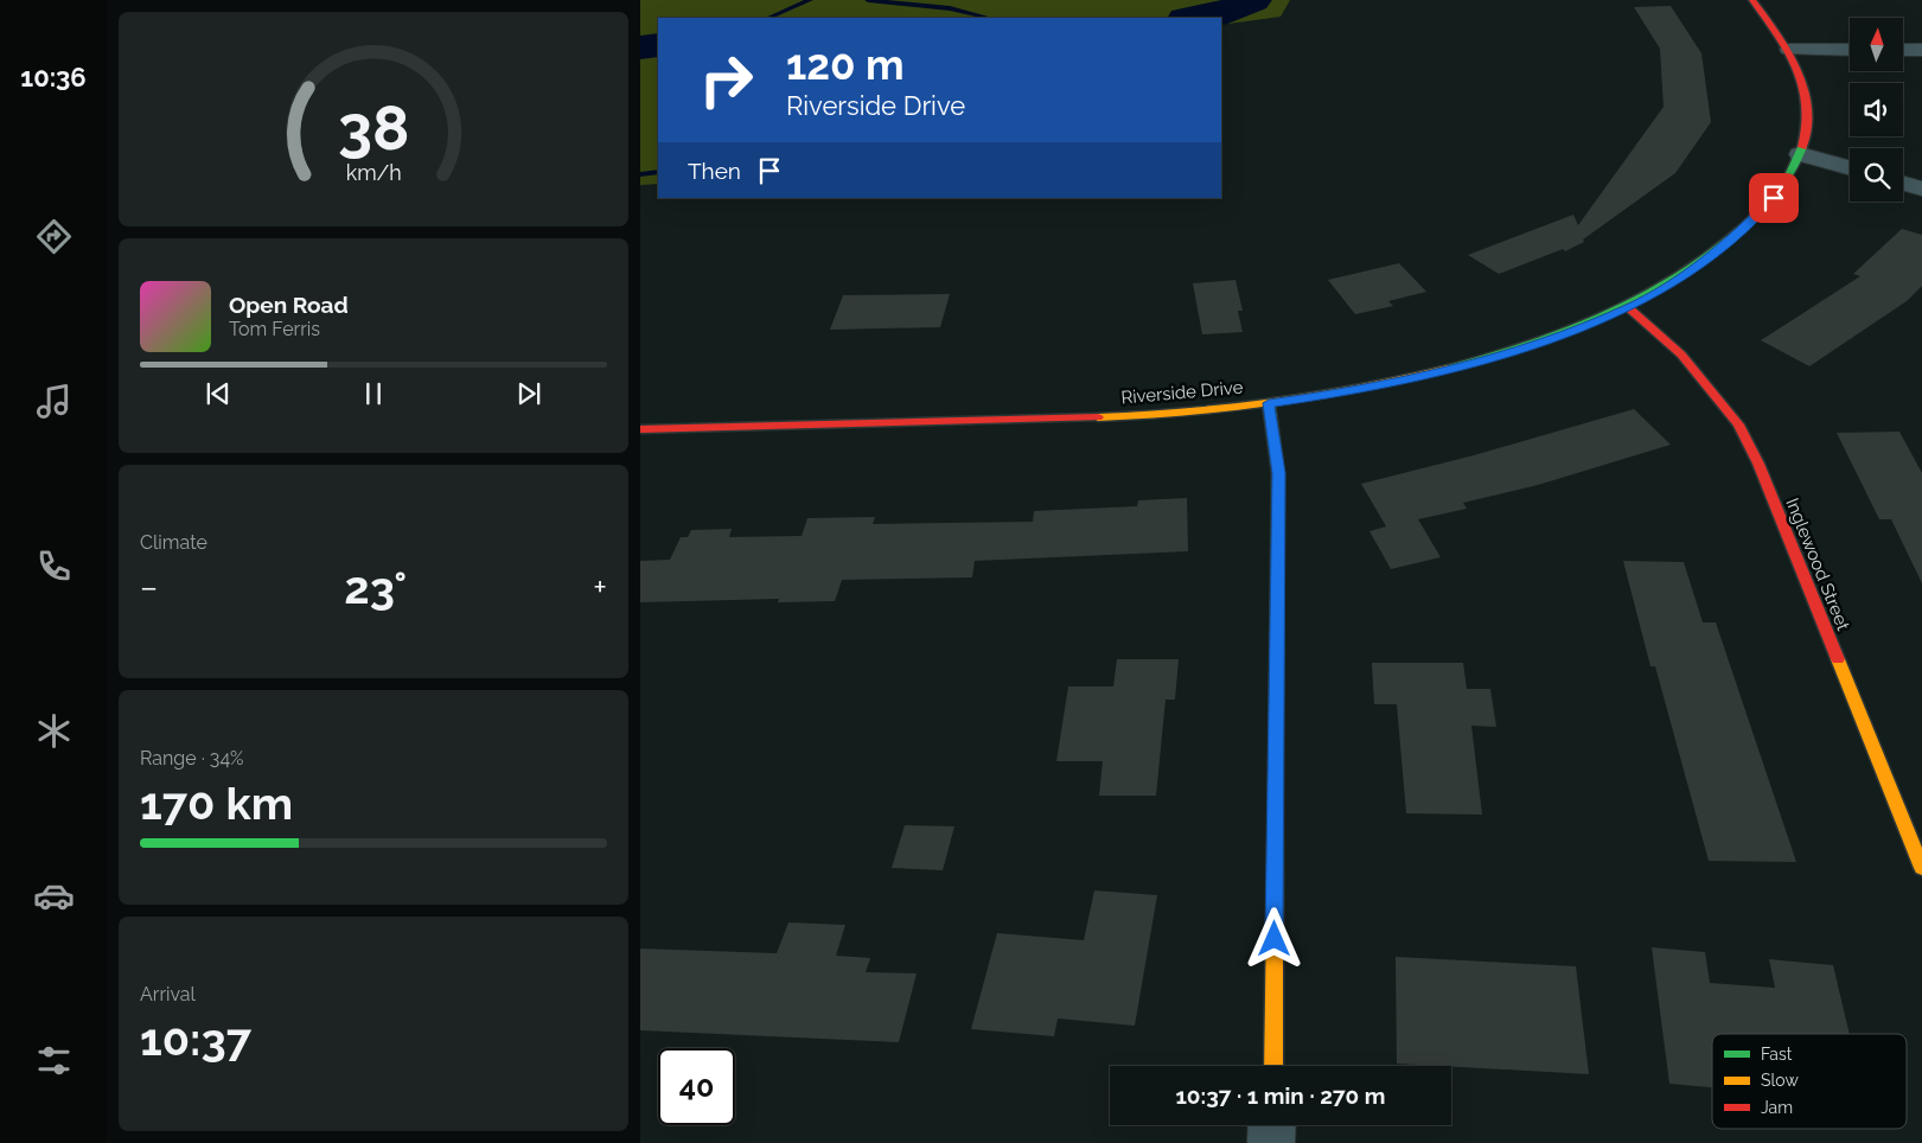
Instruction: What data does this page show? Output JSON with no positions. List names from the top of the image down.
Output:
{
  "streets": {
    "street": ["Riverside Drive", "Inglewood Street"]
  },
  "crossings": [
    ["Riverside Drive", "Inglewood Street"]
  ],
  "legend": ["Fast", "Slow", "Jam"],
  "north": "top",
  "page": {
    "tabs": "10:36",
    "turn": ["120 m", "Riverside Drive"],
    "then": "Then",
    "song": ["Open Road", "Tom Ferris"],
    "tile": [
      "Climate",
      ["Range · 34%", "170 km"],
      ["Arrival", "10:37"]
    ],
    "heat": ["−", "23°", "+"],
    "limit": "40",
    "trip": "10:37 · 1 min · 270 m",
    "gauge": ["38", "km/h"]
  }
}
